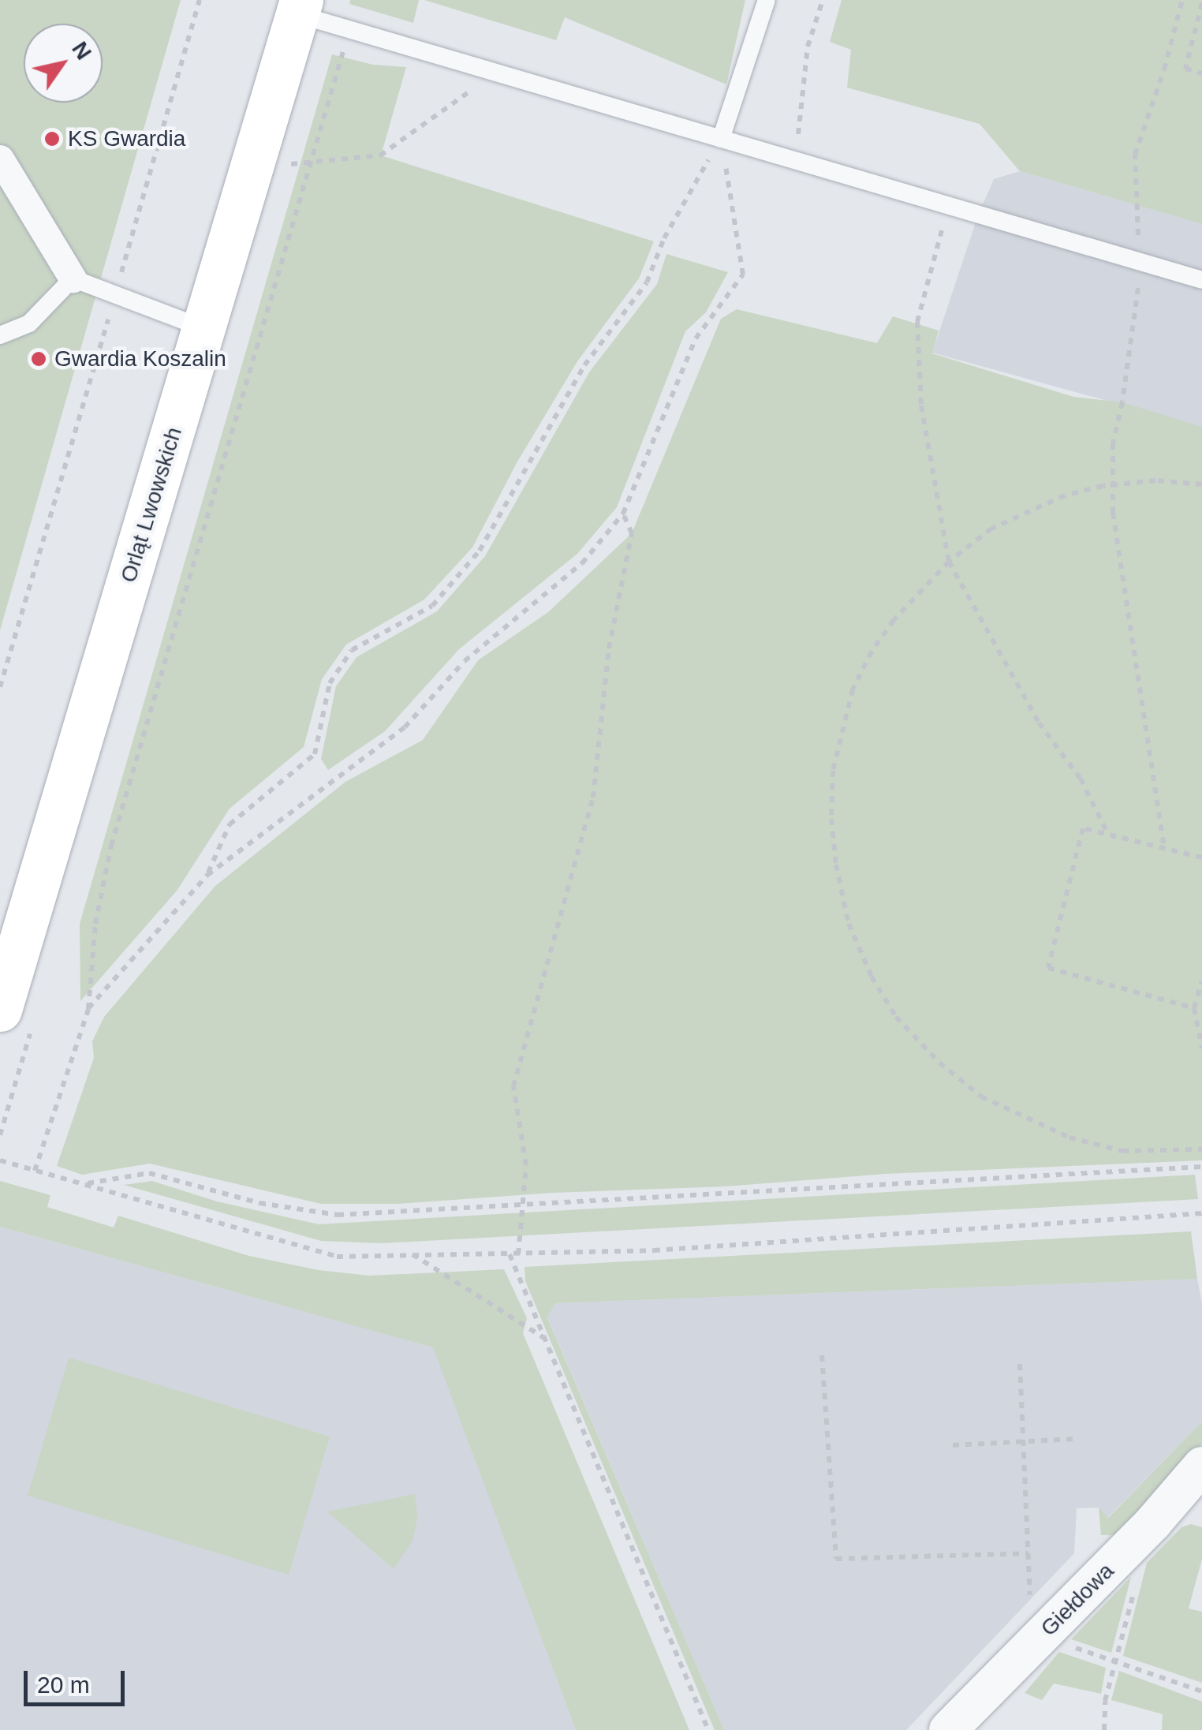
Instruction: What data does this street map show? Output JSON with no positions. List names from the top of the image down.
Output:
{
  "streets": {
    "main road": ["Orląt Lwowskich"],
    "street": ["Giełdowa"]
  },
  "places": ["KS Gwardia", "Gwardia Koszalin"],
  "scale_bar": "20 m",
  "north": "top right"
}
